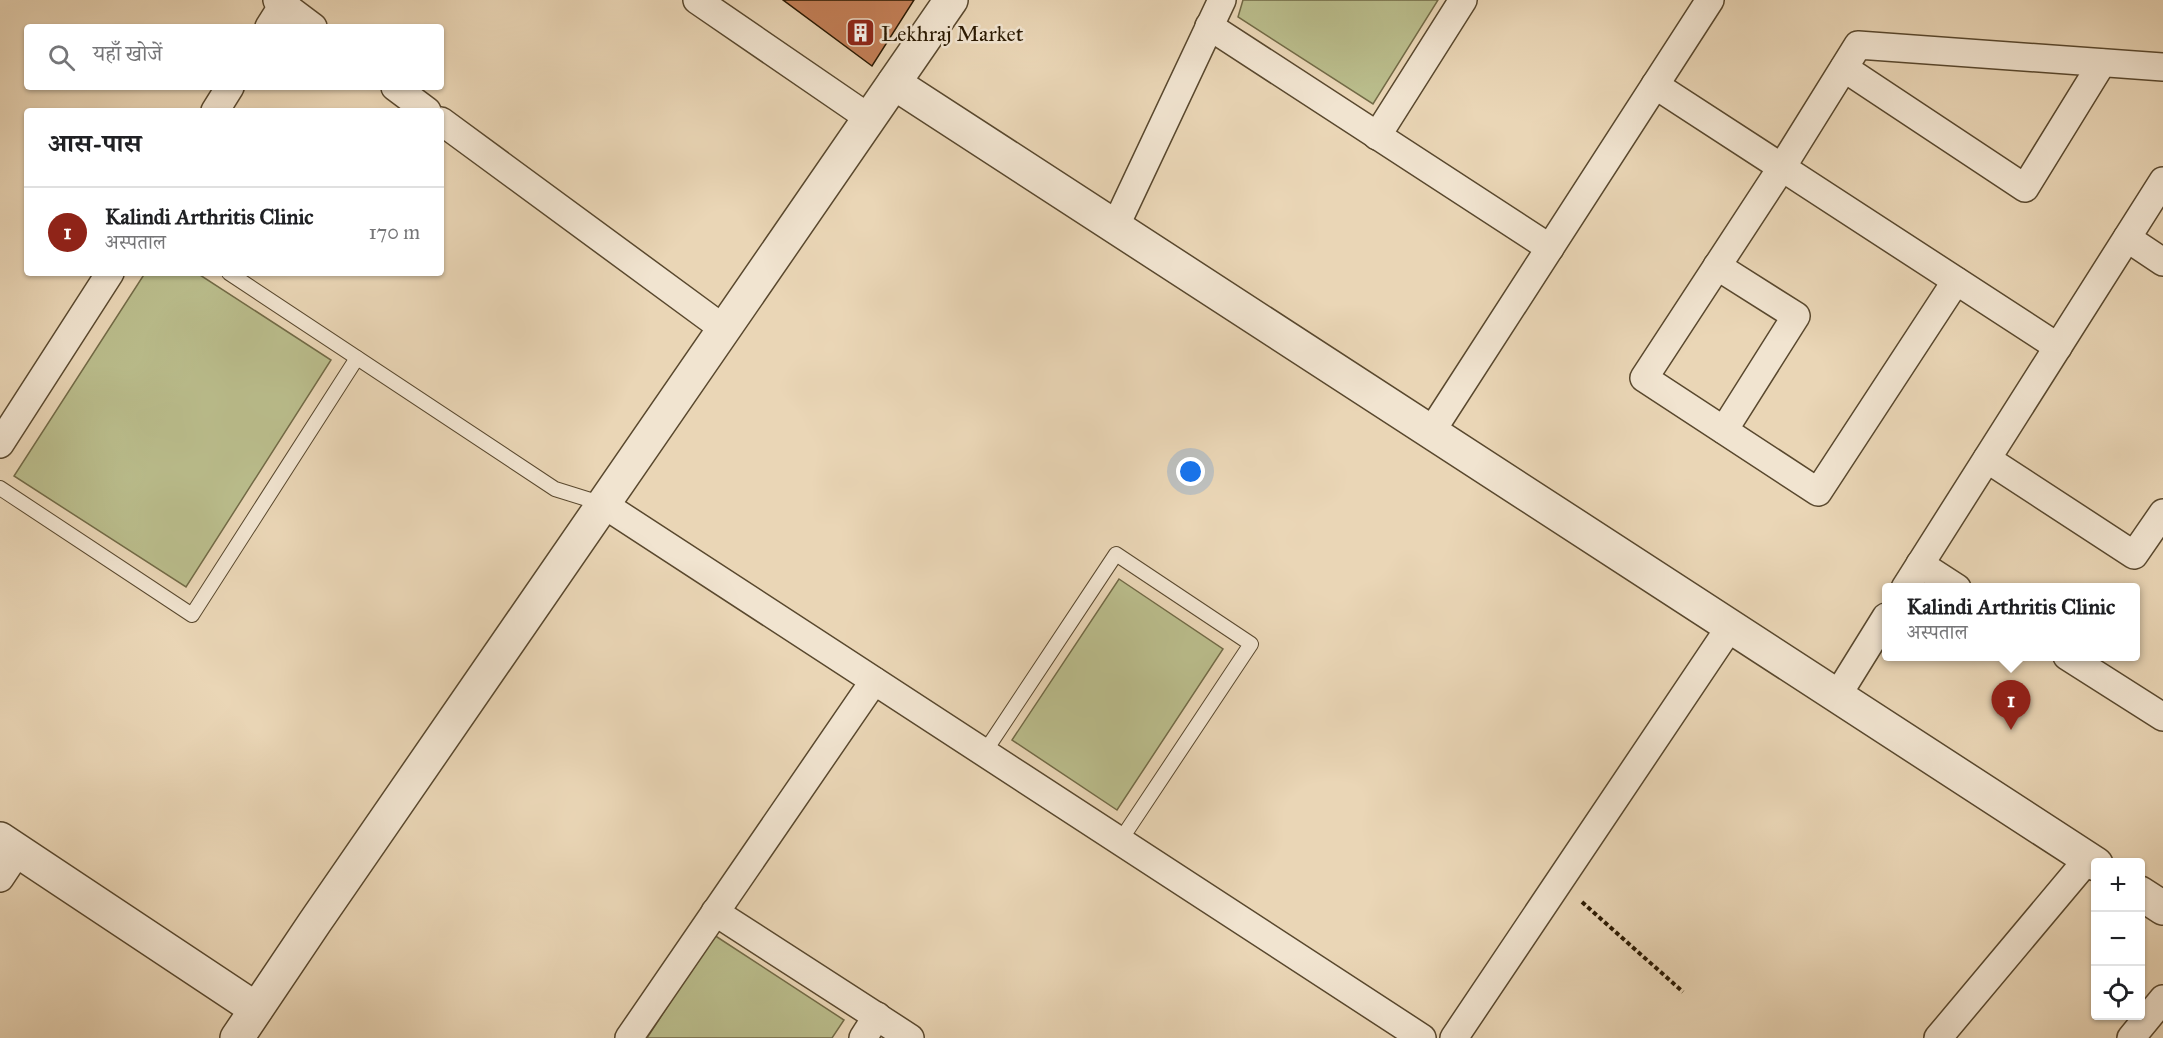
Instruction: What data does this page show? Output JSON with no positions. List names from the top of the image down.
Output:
{
  "places": {
    "building": ["Lekhraj Market"]
  },
  "page": {
    "search": "यहाँ खोजें",
    "heading": "आस-पास",
    "list": [
      {
        "mark": "1",
        "name": "Kalindi Arthritis Clinic",
        "note": "अस्पताल",
        "value": "170 m"
      }
    ],
    "popup": ["Kalindi Arthritis Clinic", "अस्पताल"],
    "pins": "1",
    "map_buttons": ["+", "−"]
  }
}
